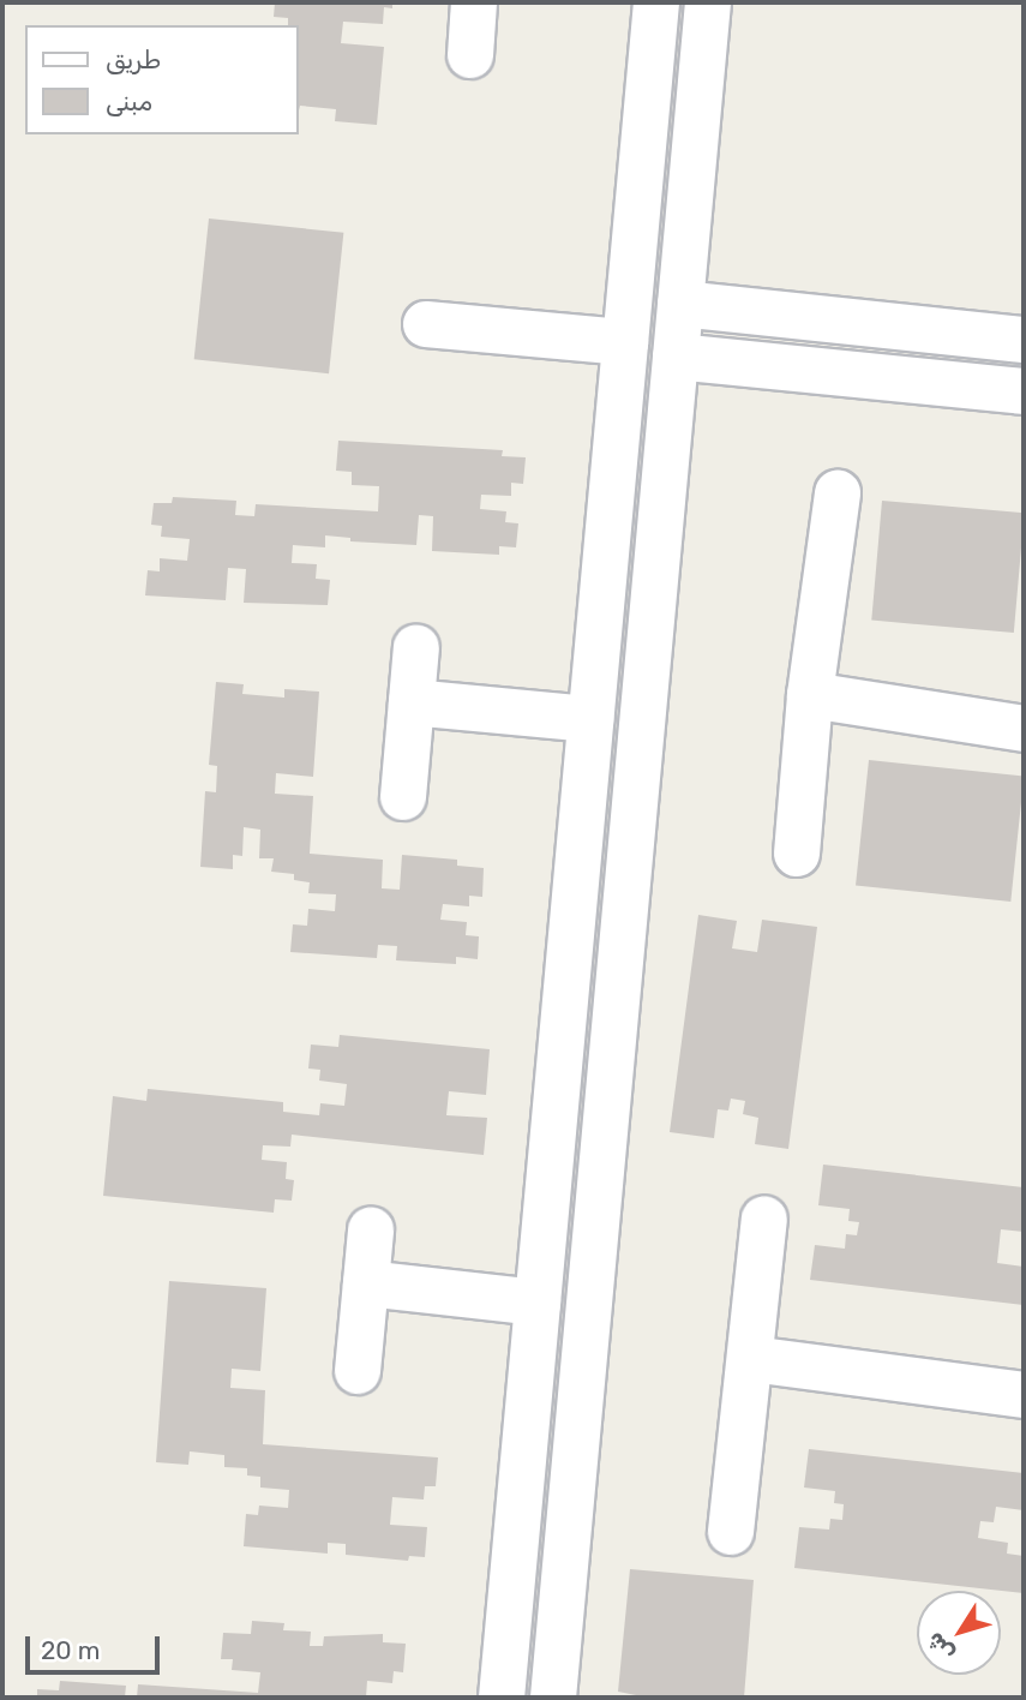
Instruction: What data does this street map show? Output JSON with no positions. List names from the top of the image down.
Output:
{
  "legend": ["طريق", "مبنى"],
  "scale_bar": "20 m",
  "north": "bottom left"
}
